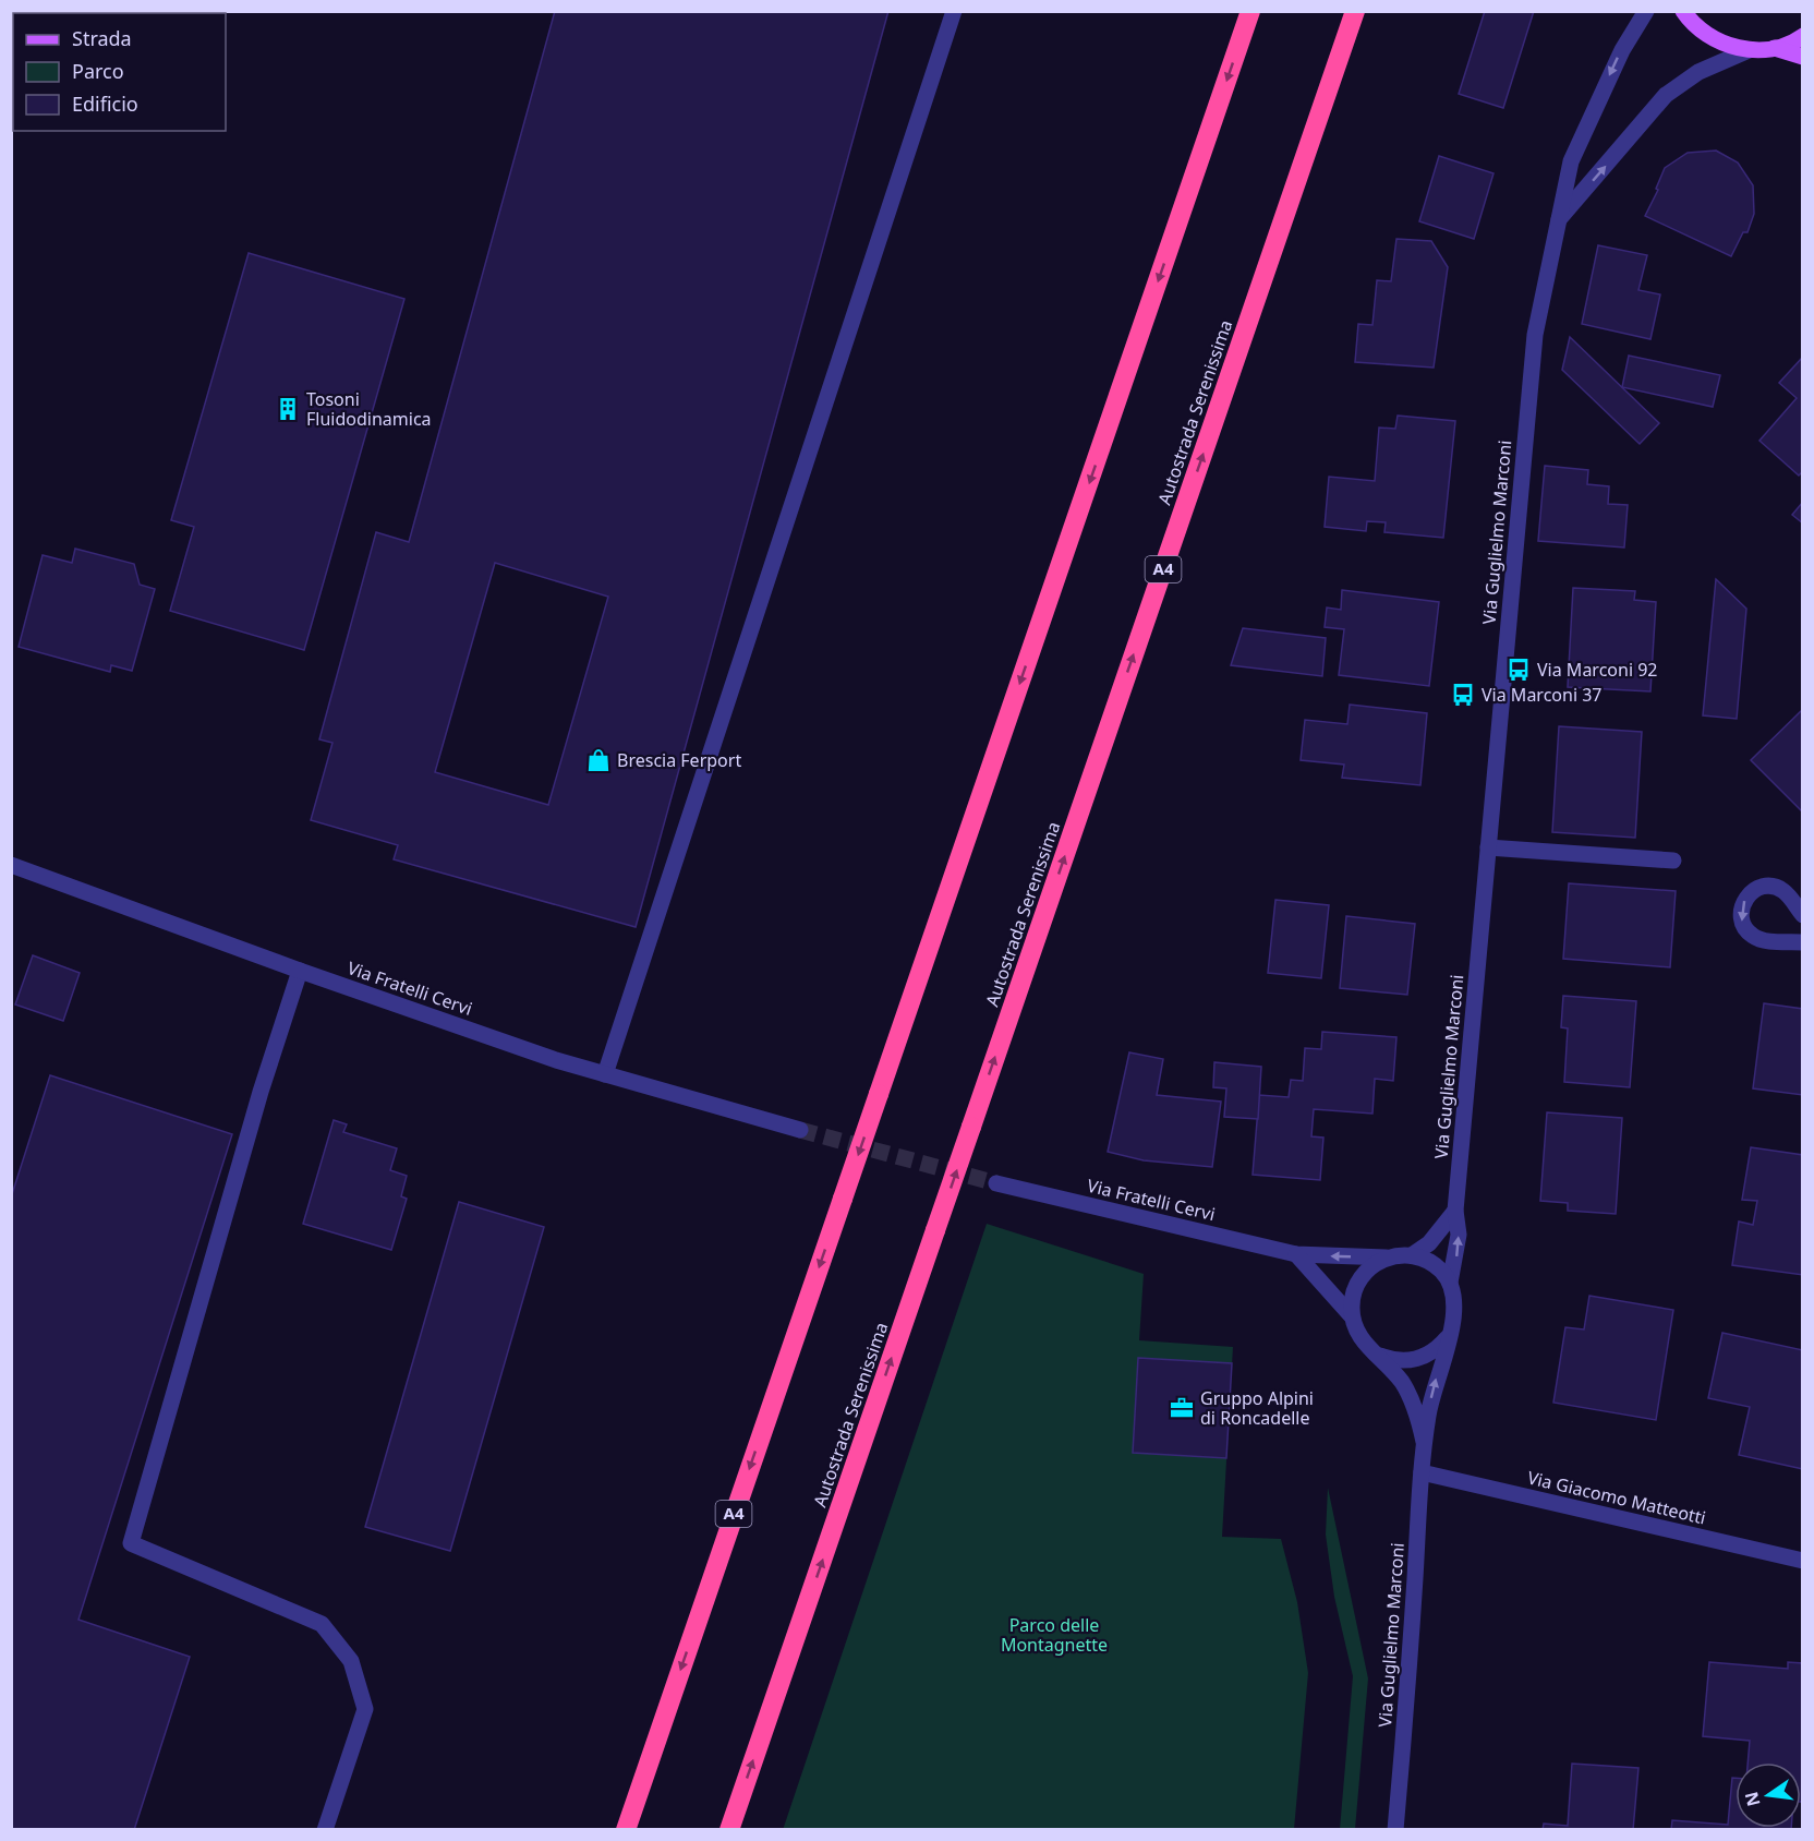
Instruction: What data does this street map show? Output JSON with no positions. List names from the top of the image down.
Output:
{
  "streets": {
    "highway": ["Autostrada Serenissima", "A4"],
    "street": ["Via Guglielmo Marconi", "Via Fratelli Cervi", "Via Giacomo Matteotti"]
  },
  "crossings": [
    ["Via Guglielmo Marconi", "Via Fratelli Cervi"],
    ["Via Guglielmo Marconi", "Via Giacomo Matteotti"]
  ],
  "parks": ["Parco delle Montagnette"],
  "places": {
    "building": ["Tosoni Fluidodinamica"],
    "bus stop": ["Via Marconi 92", "Via Marconi 37"],
    "shop": ["Brescia Ferport"],
    "office": ["Gruppo Alpini di Roncadelle"]
  },
  "legend": ["Strada", "Parco", "Edificio"],
  "north": "left"
}
